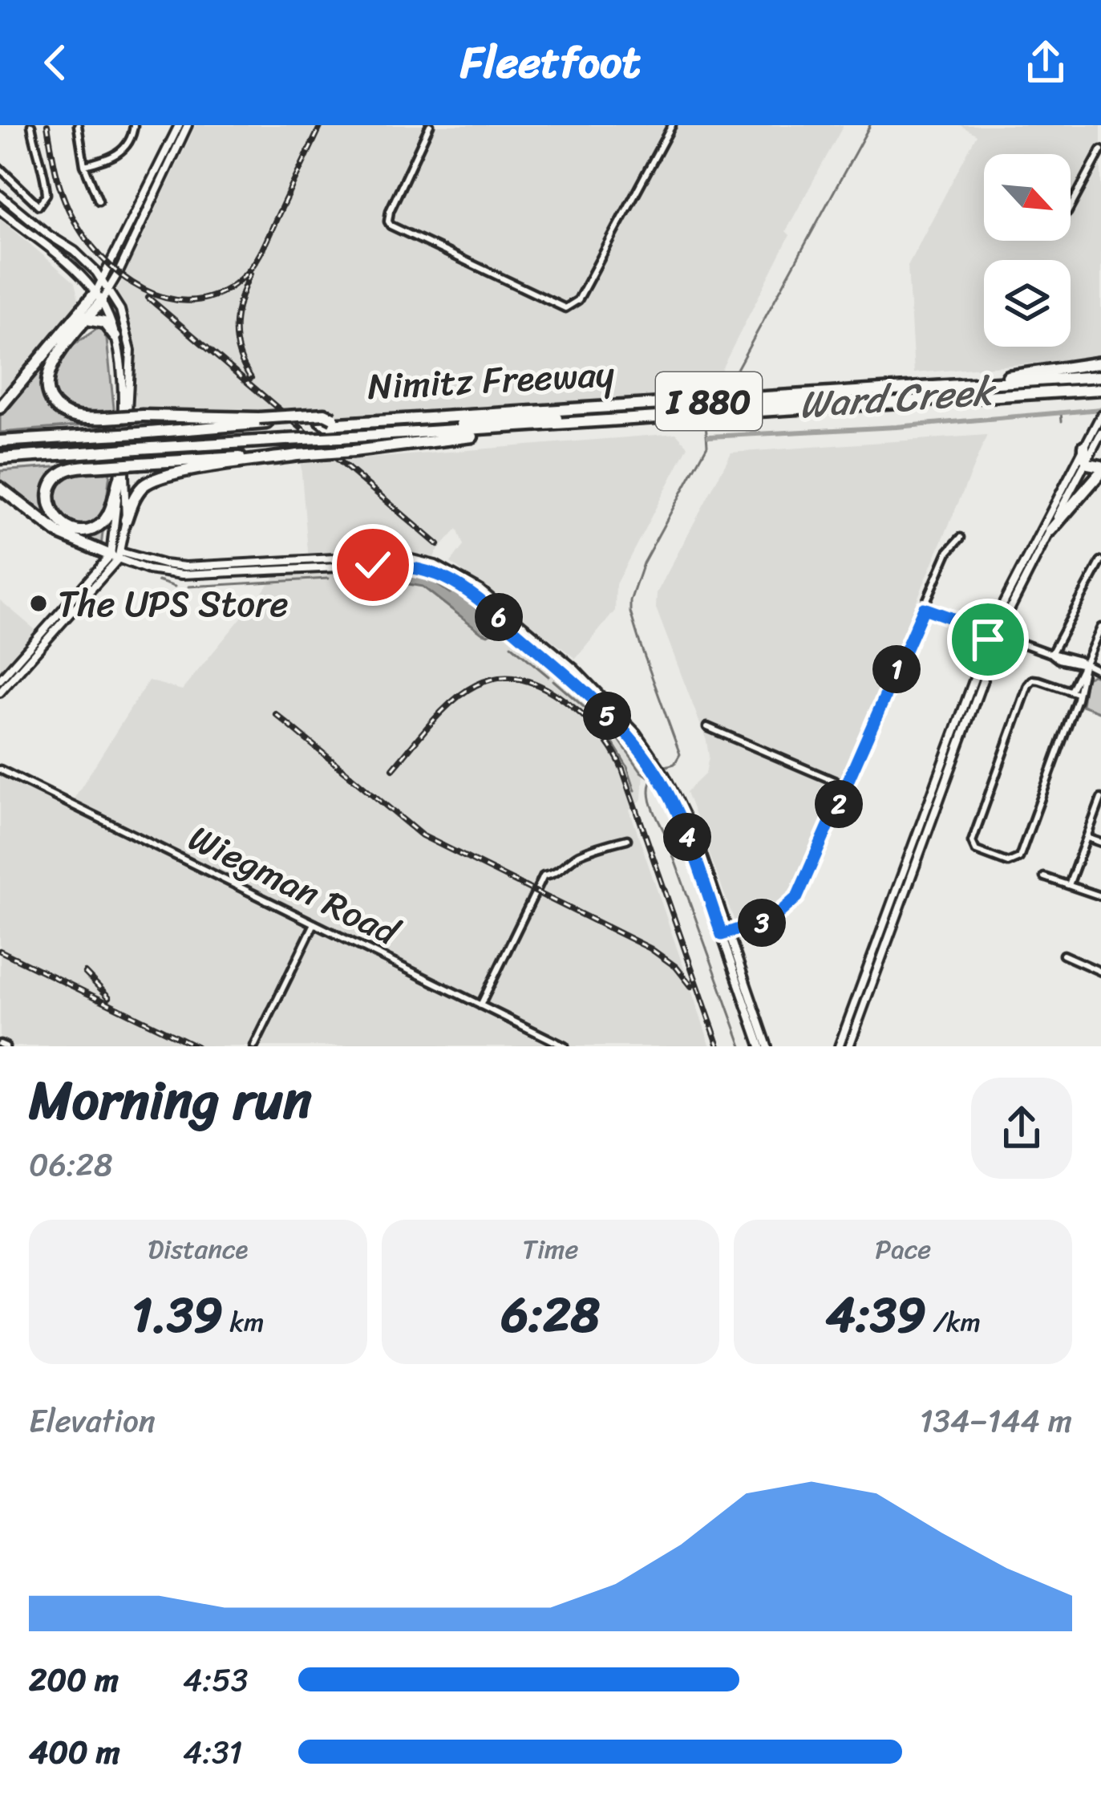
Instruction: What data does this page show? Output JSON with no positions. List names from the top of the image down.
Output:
{
  "streets": {
    "highway": ["Nimitz Freeway", "I 880"],
    "street": ["Wiegman Road"]
  },
  "crossings": [
    ["Nimitz Freeway", "I 880"]
  ],
  "water": ["Ward Creek"],
  "places": ["The UPS Store"],
  "north": "bottom right",
  "page": {
    "header": "Fleetfoot",
    "pins": [
      "6",
      "1",
      "5",
      "2",
      "4",
      "3"
    ],
    "heading": ["Morning run", "06:28"],
    "stats": [
      ["Distance", "1.39 km"],
      ["Time", "6:28"],
      ["Pace", "4:39 /km"]
    ],
    "chart": ["Elevation", "134–144 m"],
    "list": [
      {
        "name": "200 m",
        "note": "4:53"
      },
      {
        "name": "400 m",
        "note": "4:31"
      }
    ]
  }
}
